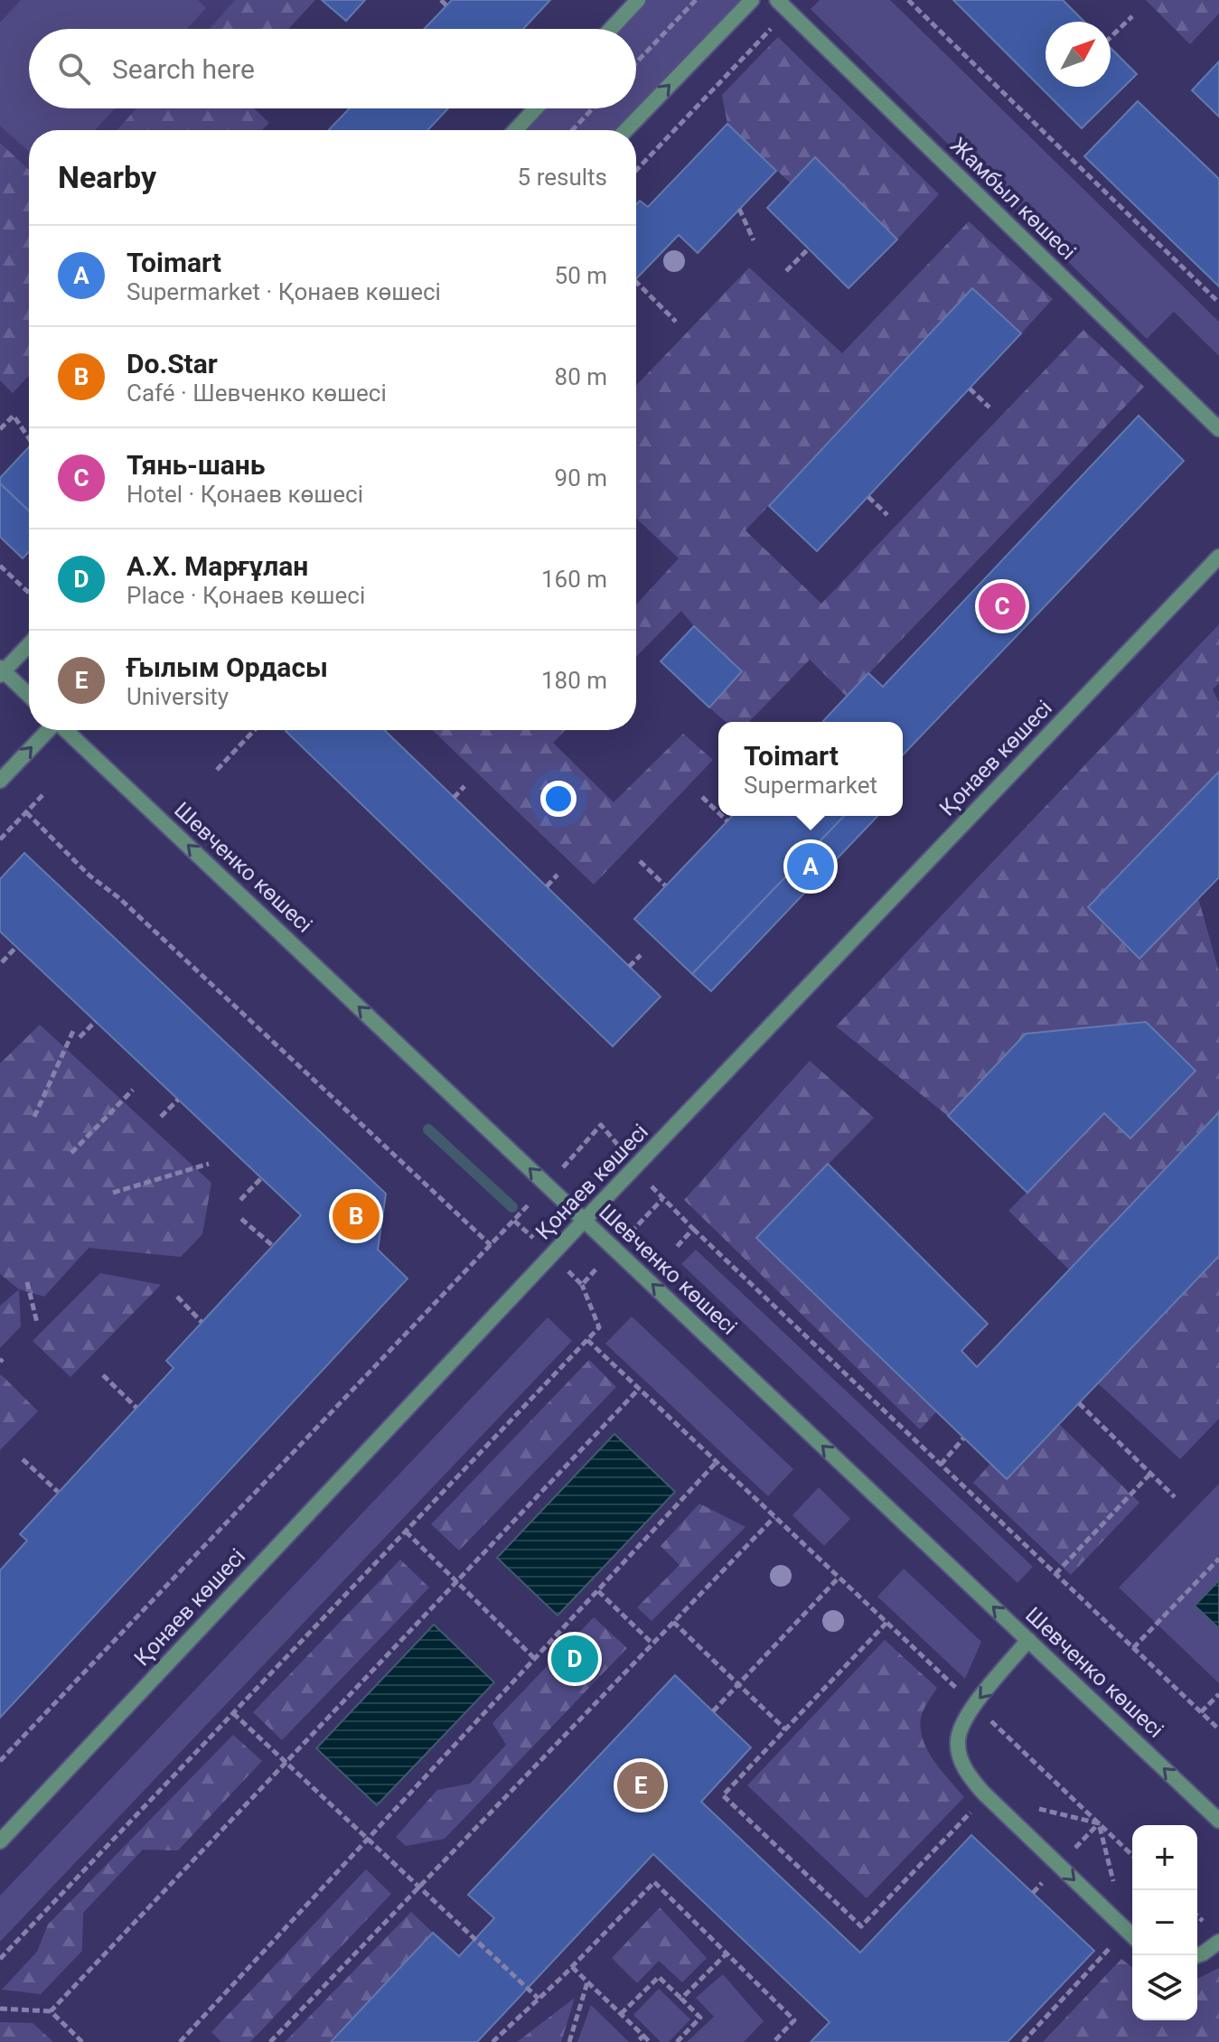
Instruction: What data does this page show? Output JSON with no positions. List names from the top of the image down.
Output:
{
  "streets": {
    "street": ["Жамбыл көшесі", "Қонаев көшесі", "Шевченко көшесі"]
  },
  "crossings": [
    ["Қонаев көшесі", "Шевченко көшесі"]
  ],
  "one_way": ["Шевченко көшесі"],
  "north": "top right",
  "page": {
    "search": "Search here",
    "heading": ["Nearby", "5 results"],
    "list": [
      {
        "mark": "A",
        "name": "Toimart",
        "note": "Supermarket · Қонаев көшесі",
        "value": "50 m"
      },
      {
        "mark": "B",
        "name": "Do.Star",
        "note": "Café · Шевченко көшесі",
        "value": "80 m"
      },
      {
        "mark": "C",
        "name": "Тянь-шань",
        "note": "Hotel · Қонаев көшесі",
        "value": "90 m"
      },
      {
        "mark": "D",
        "name": "А.Х. Марғұлан",
        "note": "Place · Қонаев көшесі",
        "value": "160 m"
      },
      {
        "mark": "E",
        "name": "Ғылым Ордасы",
        "note": "University",
        "value": "180 m"
      }
    ],
    "pins": [
      "C",
      "A",
      "B",
      "D",
      "E"
    ],
    "popup": ["Toimart", "Supermarket"],
    "map_buttons": ["+", "−"]
  }
}
